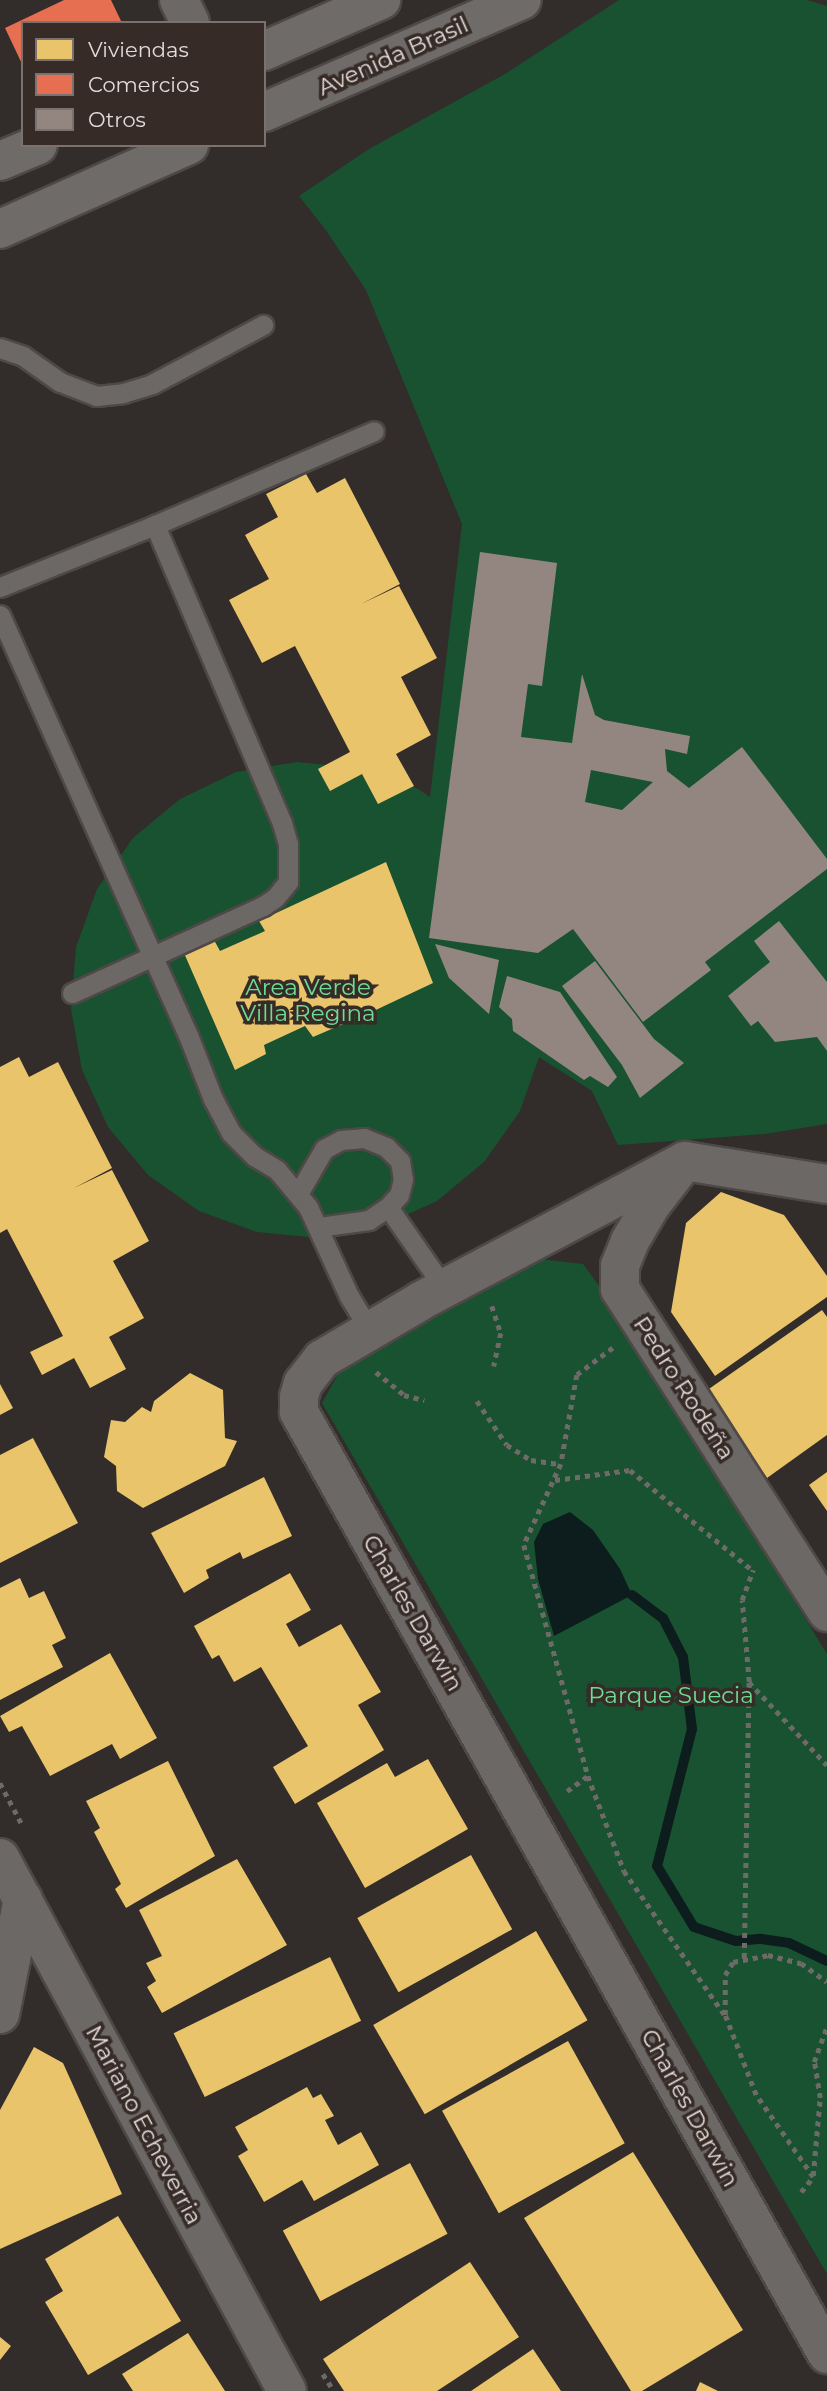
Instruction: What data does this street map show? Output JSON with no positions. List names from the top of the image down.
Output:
{
  "streets": {
    "street": [
      "Avenida Brasil",
      "Pedro Rodeña",
      "Charles Darwin",
      "Mariano Echeverria"
    ]
  },
  "crossings": [
    ["Pedro Rodeña", "Charles Darwin"]
  ],
  "parks": ["Area Verde Villa Regina", "Parque Suecia"],
  "legend": ["Viviendas", "Comercios", "Otros"]
}
